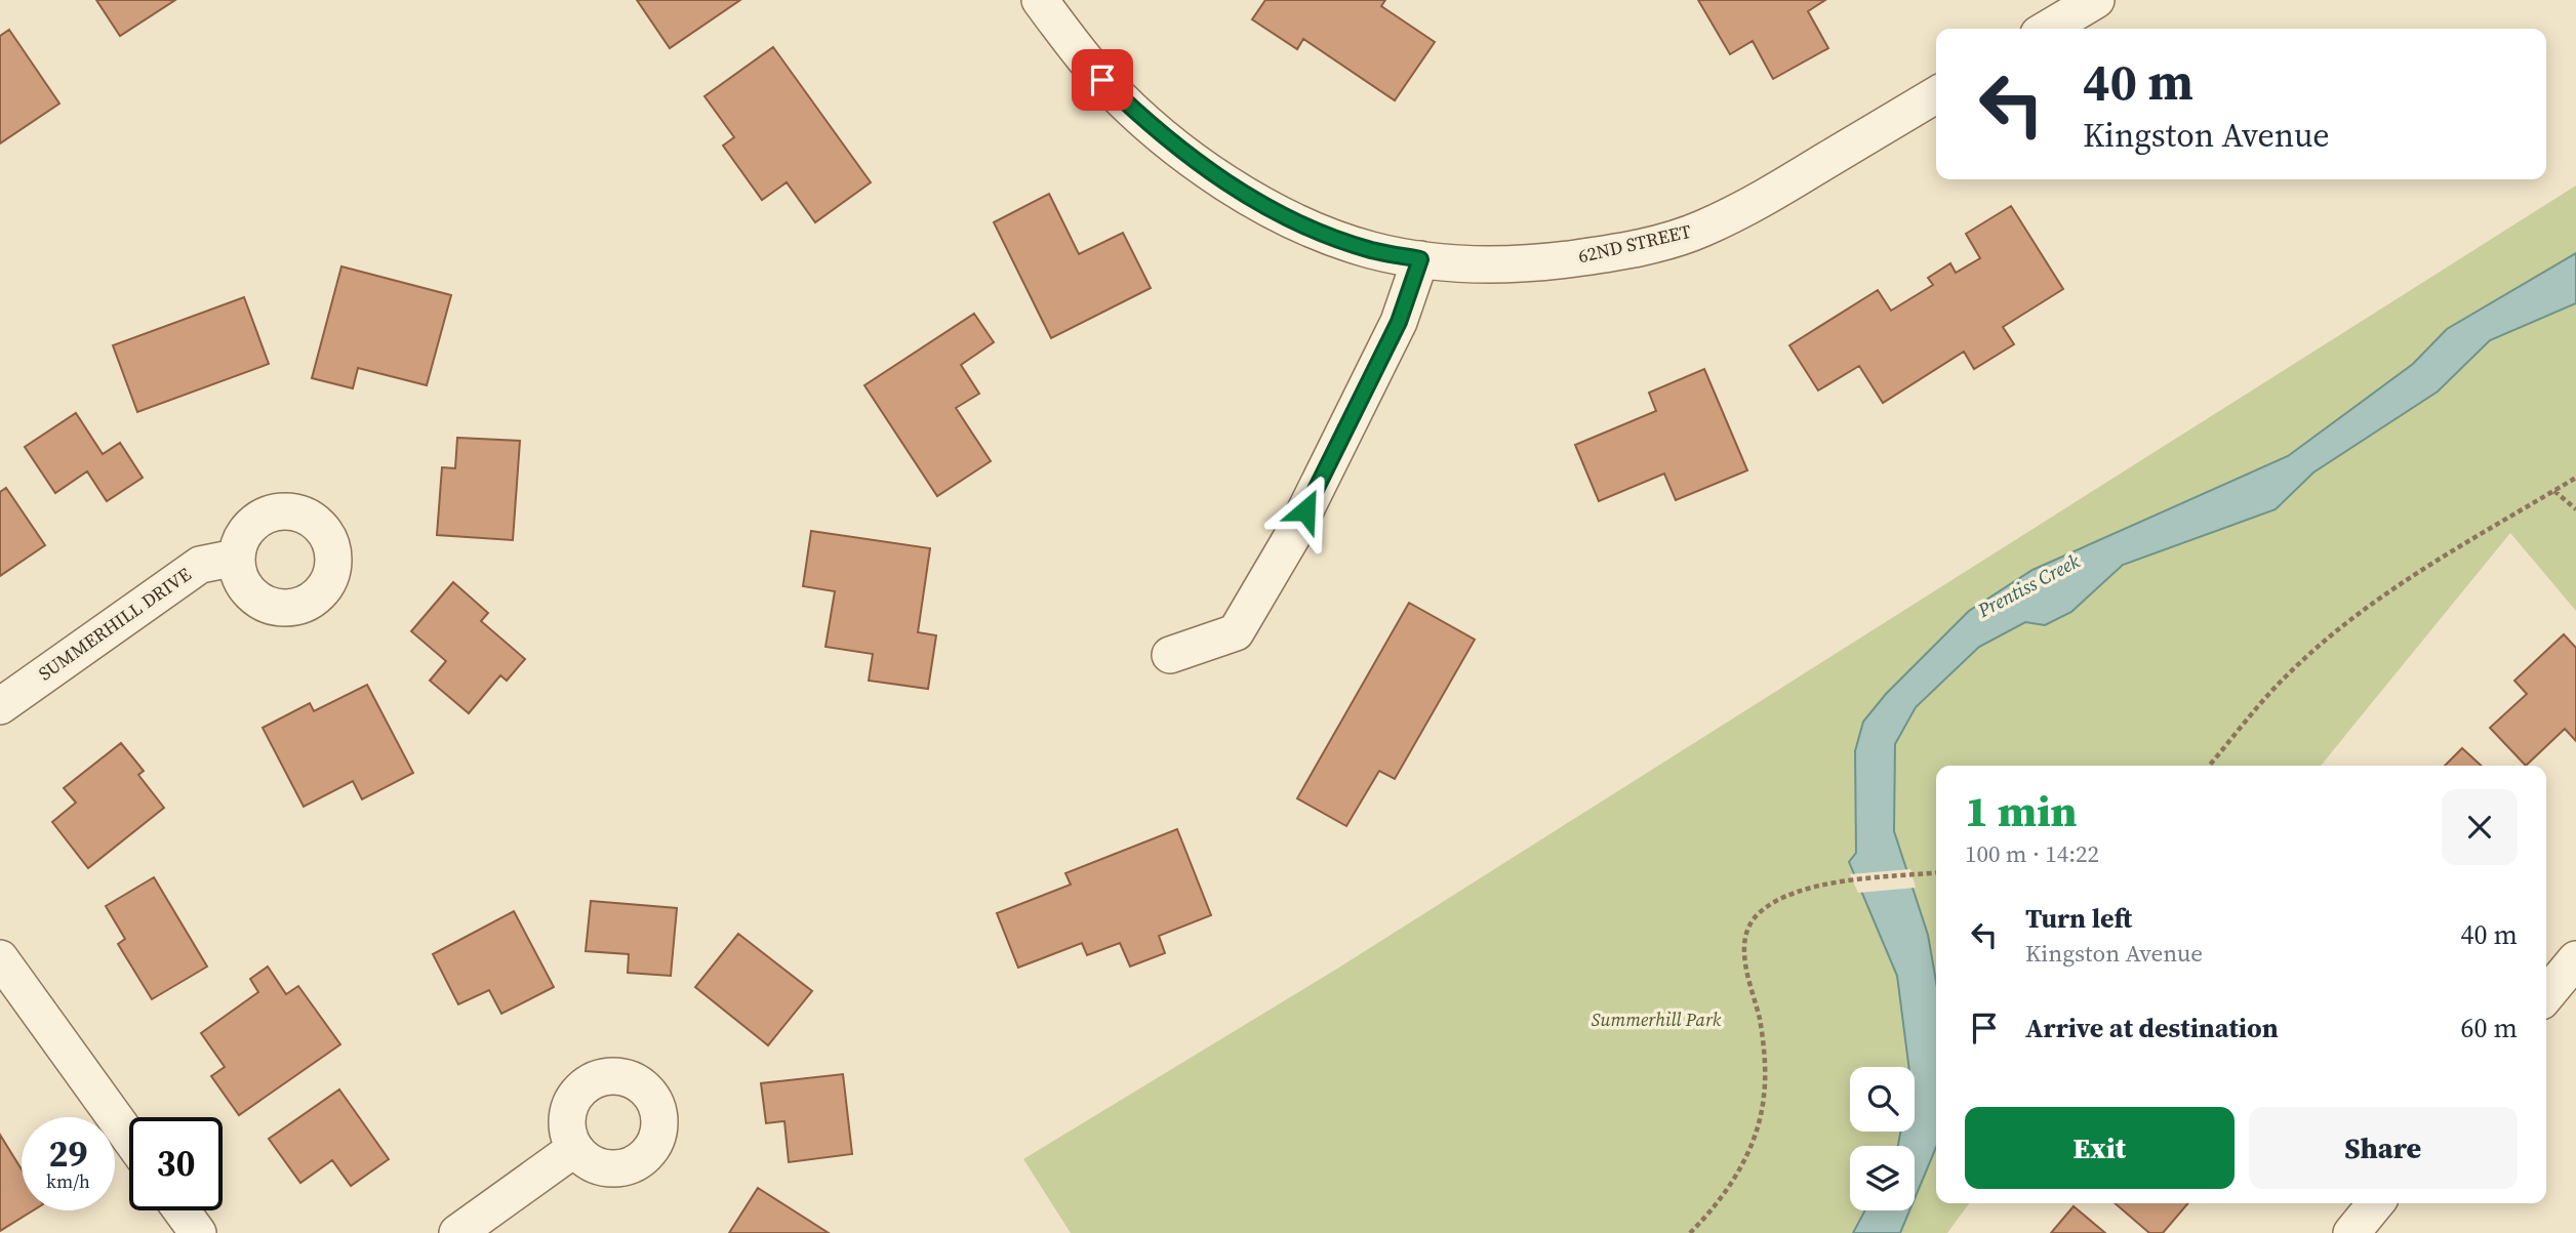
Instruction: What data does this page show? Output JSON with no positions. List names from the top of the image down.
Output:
{
  "streets": {
    "street": ["62ND STREET", "SUMMERHILL DRIVE"]
  },
  "water": ["Prentiss Creek"],
  "parks": ["Summerhill Park"],
  "page": {
    "turn": ["40 m", "Kingston Avenue"],
    "heading": ["1 min", "100 m · 14:22"],
    "list": [
      {
        "name": "Turn left",
        "note": "Kingston Avenue",
        "value": "40 m"
      },
      {
        "name": "Arrive at destination",
        "value": "60 m"
      }
    ],
    "buttons": ["Exit", "Share"],
    "speed": "29 km/h",
    "limit": "30"
  }
}
